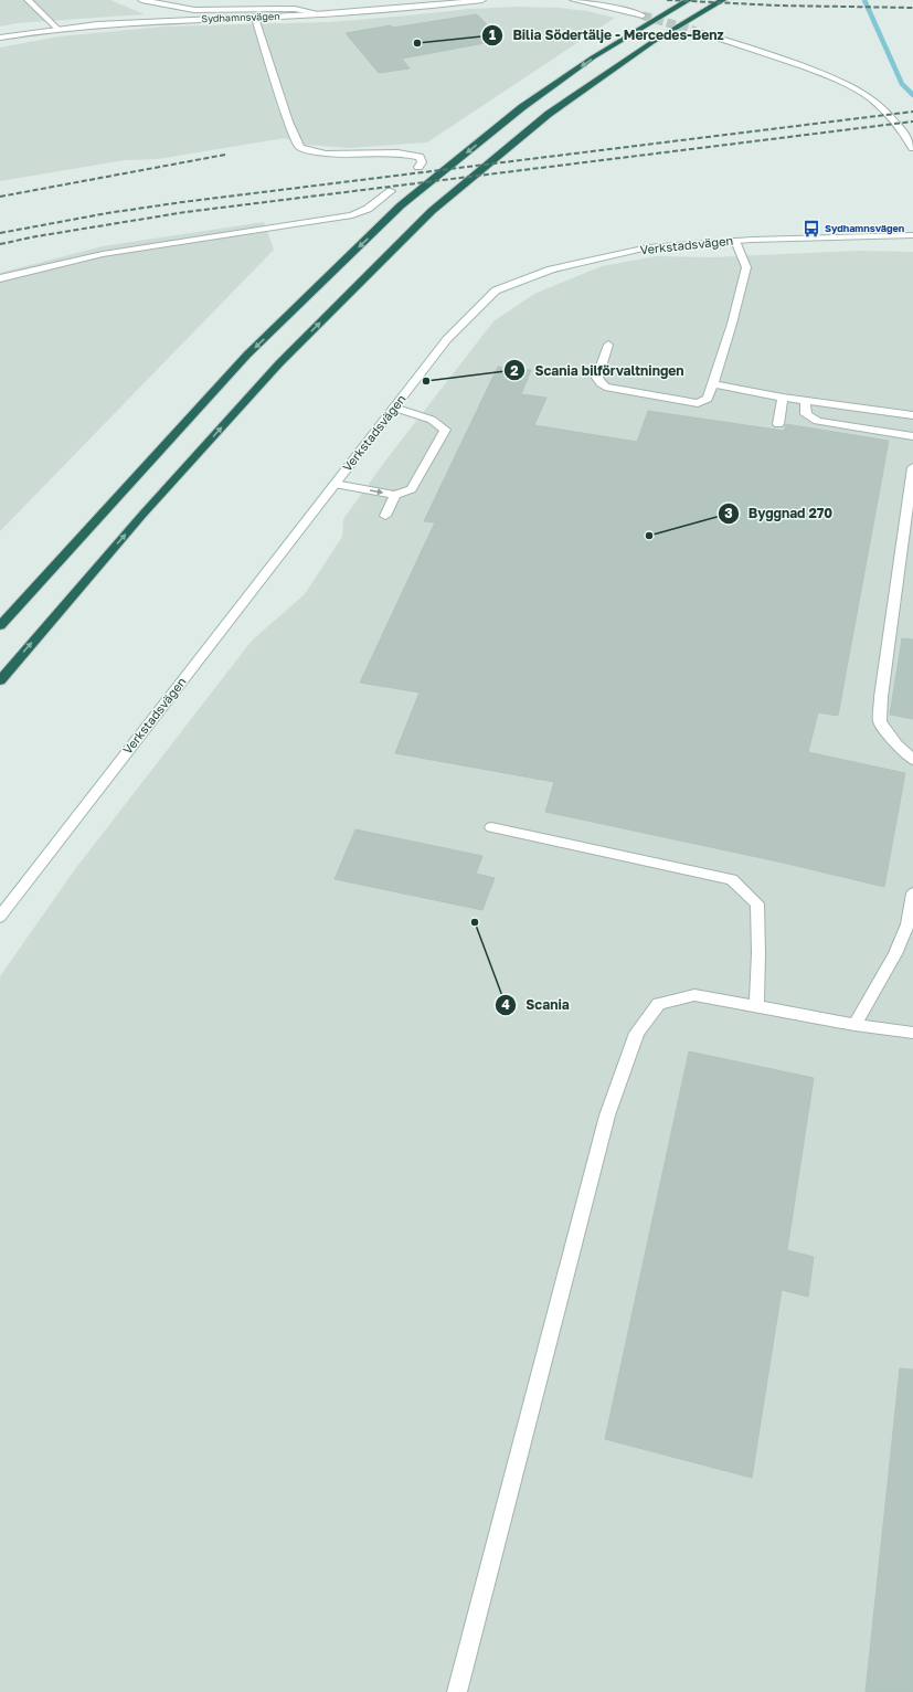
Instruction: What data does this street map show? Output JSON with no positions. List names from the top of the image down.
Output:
{
  "streets": {
    "main road": ["Sydhamnsvägen", "Verkstadsvägen"]
  },
  "places": {
    "other": [
      "Bilia Södertälje - Mercedes-Benz",
      "Scania bilförvaltningen",
      "Byggnad 270",
      "Scania"
    ],
    "bus stop": ["Sydhamnsvägen"]
  }
}
